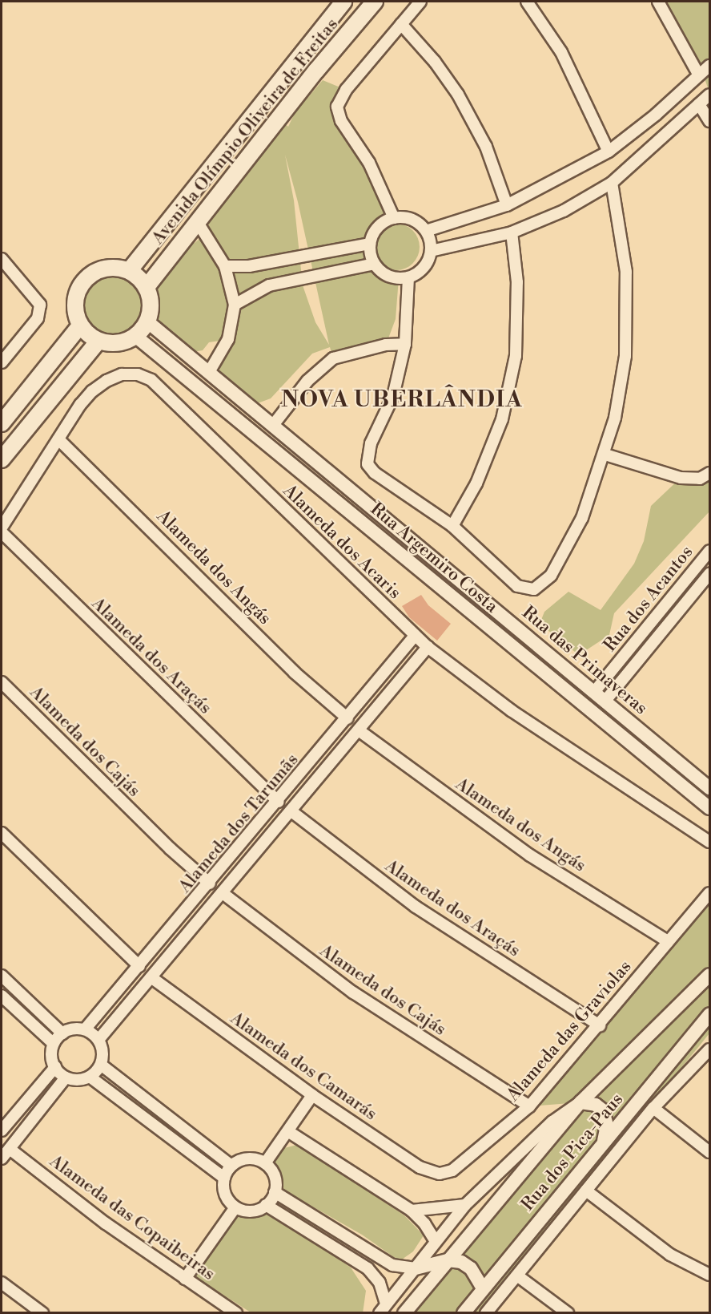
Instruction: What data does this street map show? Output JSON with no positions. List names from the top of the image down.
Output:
{
  "streets": {
    "main road": ["Avenida Olímpio Oliveira de Freitas"],
    "street": [
      "Alameda dos Acaris",
      "Rua Argemiro Costa",
      "Alameda dos Angás",
      "Rua dos Acantos",
      "Alameda dos Araçás",
      "Rua das Primaveras",
      "Alameda dos Cajás",
      "Alameda dos Tarumãs",
      "Alameda das Graviolas",
      "Alameda dos Camarás",
      "Rua dos Pica-Paus",
      "Alameda das Copaibeiras"
    ]
  },
  "crossings": [
    ["Avenida Olímpio Oliveira de Freitas", "Rua Argemiro Costa"],
    ["Avenida Olímpio Oliveira de Freitas", "Rua das Primaveras"],
    ["Alameda dos Acaris", "Alameda dos Angás"],
    ["Alameda dos Acaris", "Alameda dos Tarumãs"],
    ["Rua Argemiro Costa", "Rua das Primaveras"],
    ["Alameda dos Angás", "Alameda dos Tarumãs"],
    ["Alameda dos Angás", "Alameda das Graviolas"],
    ["Rua dos Acantos", "Rua das Primaveras"],
    ["Alameda dos Araçás", "Alameda dos Tarumãs"],
    ["Alameda dos Araçás", "Alameda das Graviolas"],
    ["Alameda dos Cajás", "Alameda dos Tarumãs"],
    ["Alameda dos Cajás", "Alameda das Graviolas"],
    ["Alameda dos Tarumãs", "Alameda dos Camarás"],
    ["Alameda das Graviolas", "Alameda dos Camarás"]
  ],
  "districts": ["NOVA UBERLÂNDIA"]
}
